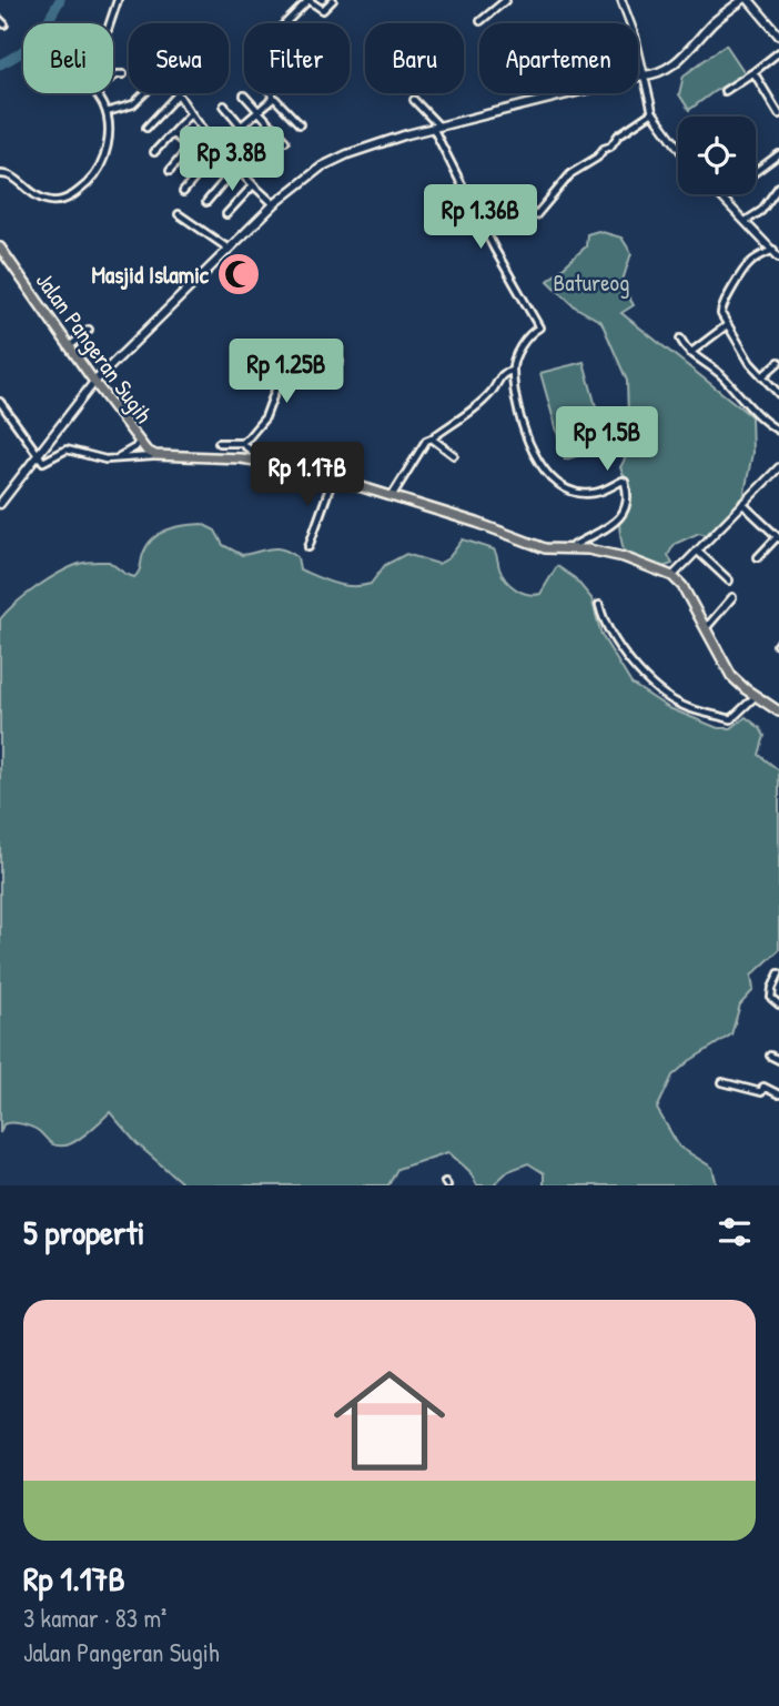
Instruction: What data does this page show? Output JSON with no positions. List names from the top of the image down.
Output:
{
  "streets": {
    "highway": ["Jalan Pangeran Sugih"]
  },
  "parks": ["Batureog"],
  "places": {
    "mosque": ["Masjid Islamic"]
  },
  "page": {
    "chip": [
      "Beli",
      "Sewa",
      "Filter",
      "Baru",
      "Apartemen"
    ],
    "price": [
      "Rp 3.8B",
      "Rp 1.36B",
      "Rp 1.25B",
      "Rp 1.5B",
      "Rp 1.17B"
    ],
    "heading": "5 properti",
    "list": [
      {
        "name": "Rp 1.17B",
        "note": "3 kamar · 83 m² · Jalan Pangeran Sugih"
      }
    ]
  }
}
